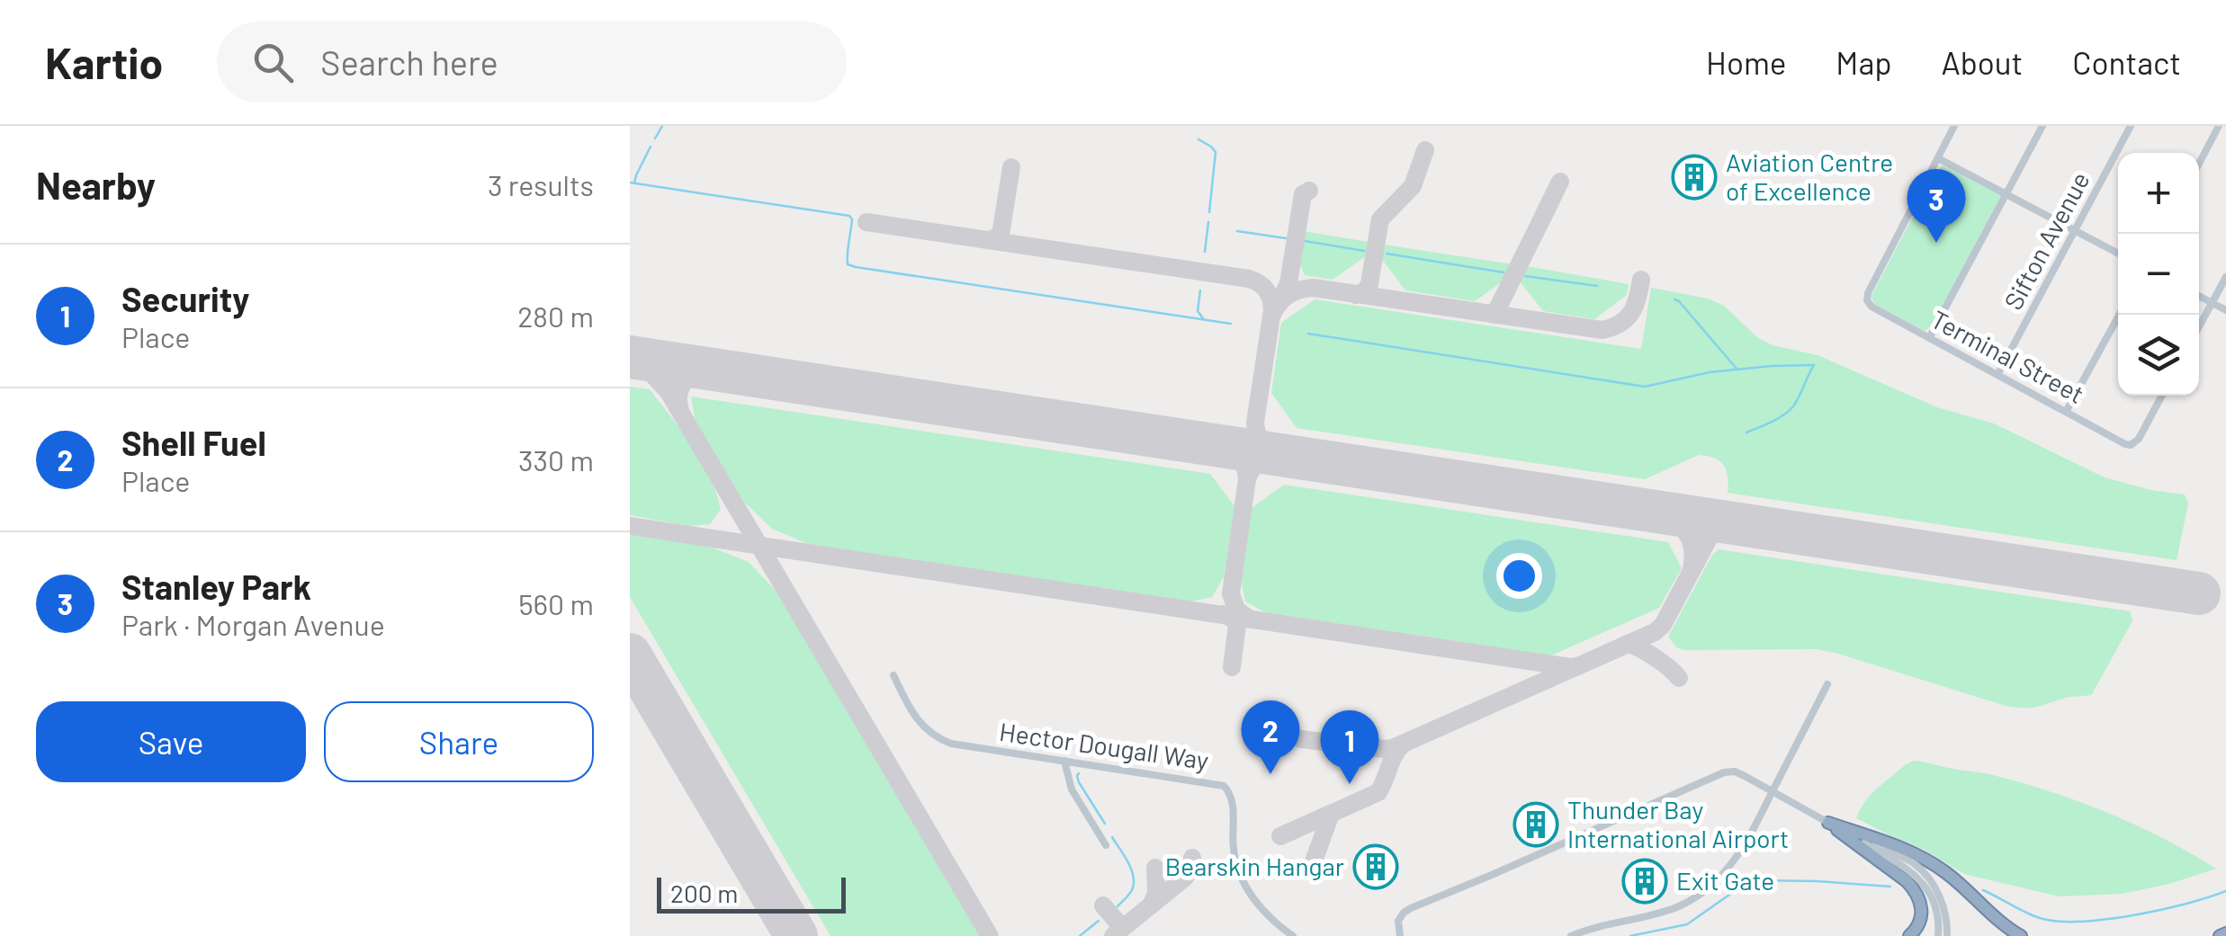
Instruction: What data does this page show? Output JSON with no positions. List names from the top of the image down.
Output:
{
  "streets": {
    "street": ["Sifton Avenue", "Terminal Street", "Hector Dougall Way"]
  },
  "crossings": [
    ["Sifton Avenue", "Terminal Street"]
  ],
  "places": {
    "building": [
      "Aviation Centre of Excellence",
      "Thunder Bay International Airport",
      "Bearskin Hangar",
      "Exit Gate"
    ]
  },
  "scale_bar": "200 m",
  "page": {
    "header": "Kartio",
    "search": "Search here",
    "nav": [
      "Home",
      "Map",
      "About",
      "Contact"
    ],
    "heading": ["Nearby", "3 results"],
    "map_buttons": ["+", "−"],
    "pins": ["3", "2", "1"],
    "list": [
      {
        "mark": "1",
        "name": "Security",
        "note": "Place",
        "value": "280 m"
      },
      {
        "mark": "2",
        "name": "Shell Fuel",
        "note": "Place",
        "value": "330 m"
      },
      {
        "mark": "3",
        "name": "Stanley Park",
        "note": "Park · Morgan Avenue",
        "value": "560 m"
      }
    ],
    "buttons": ["Save", "Share"],
    "scale": "200 m"
  }
}
